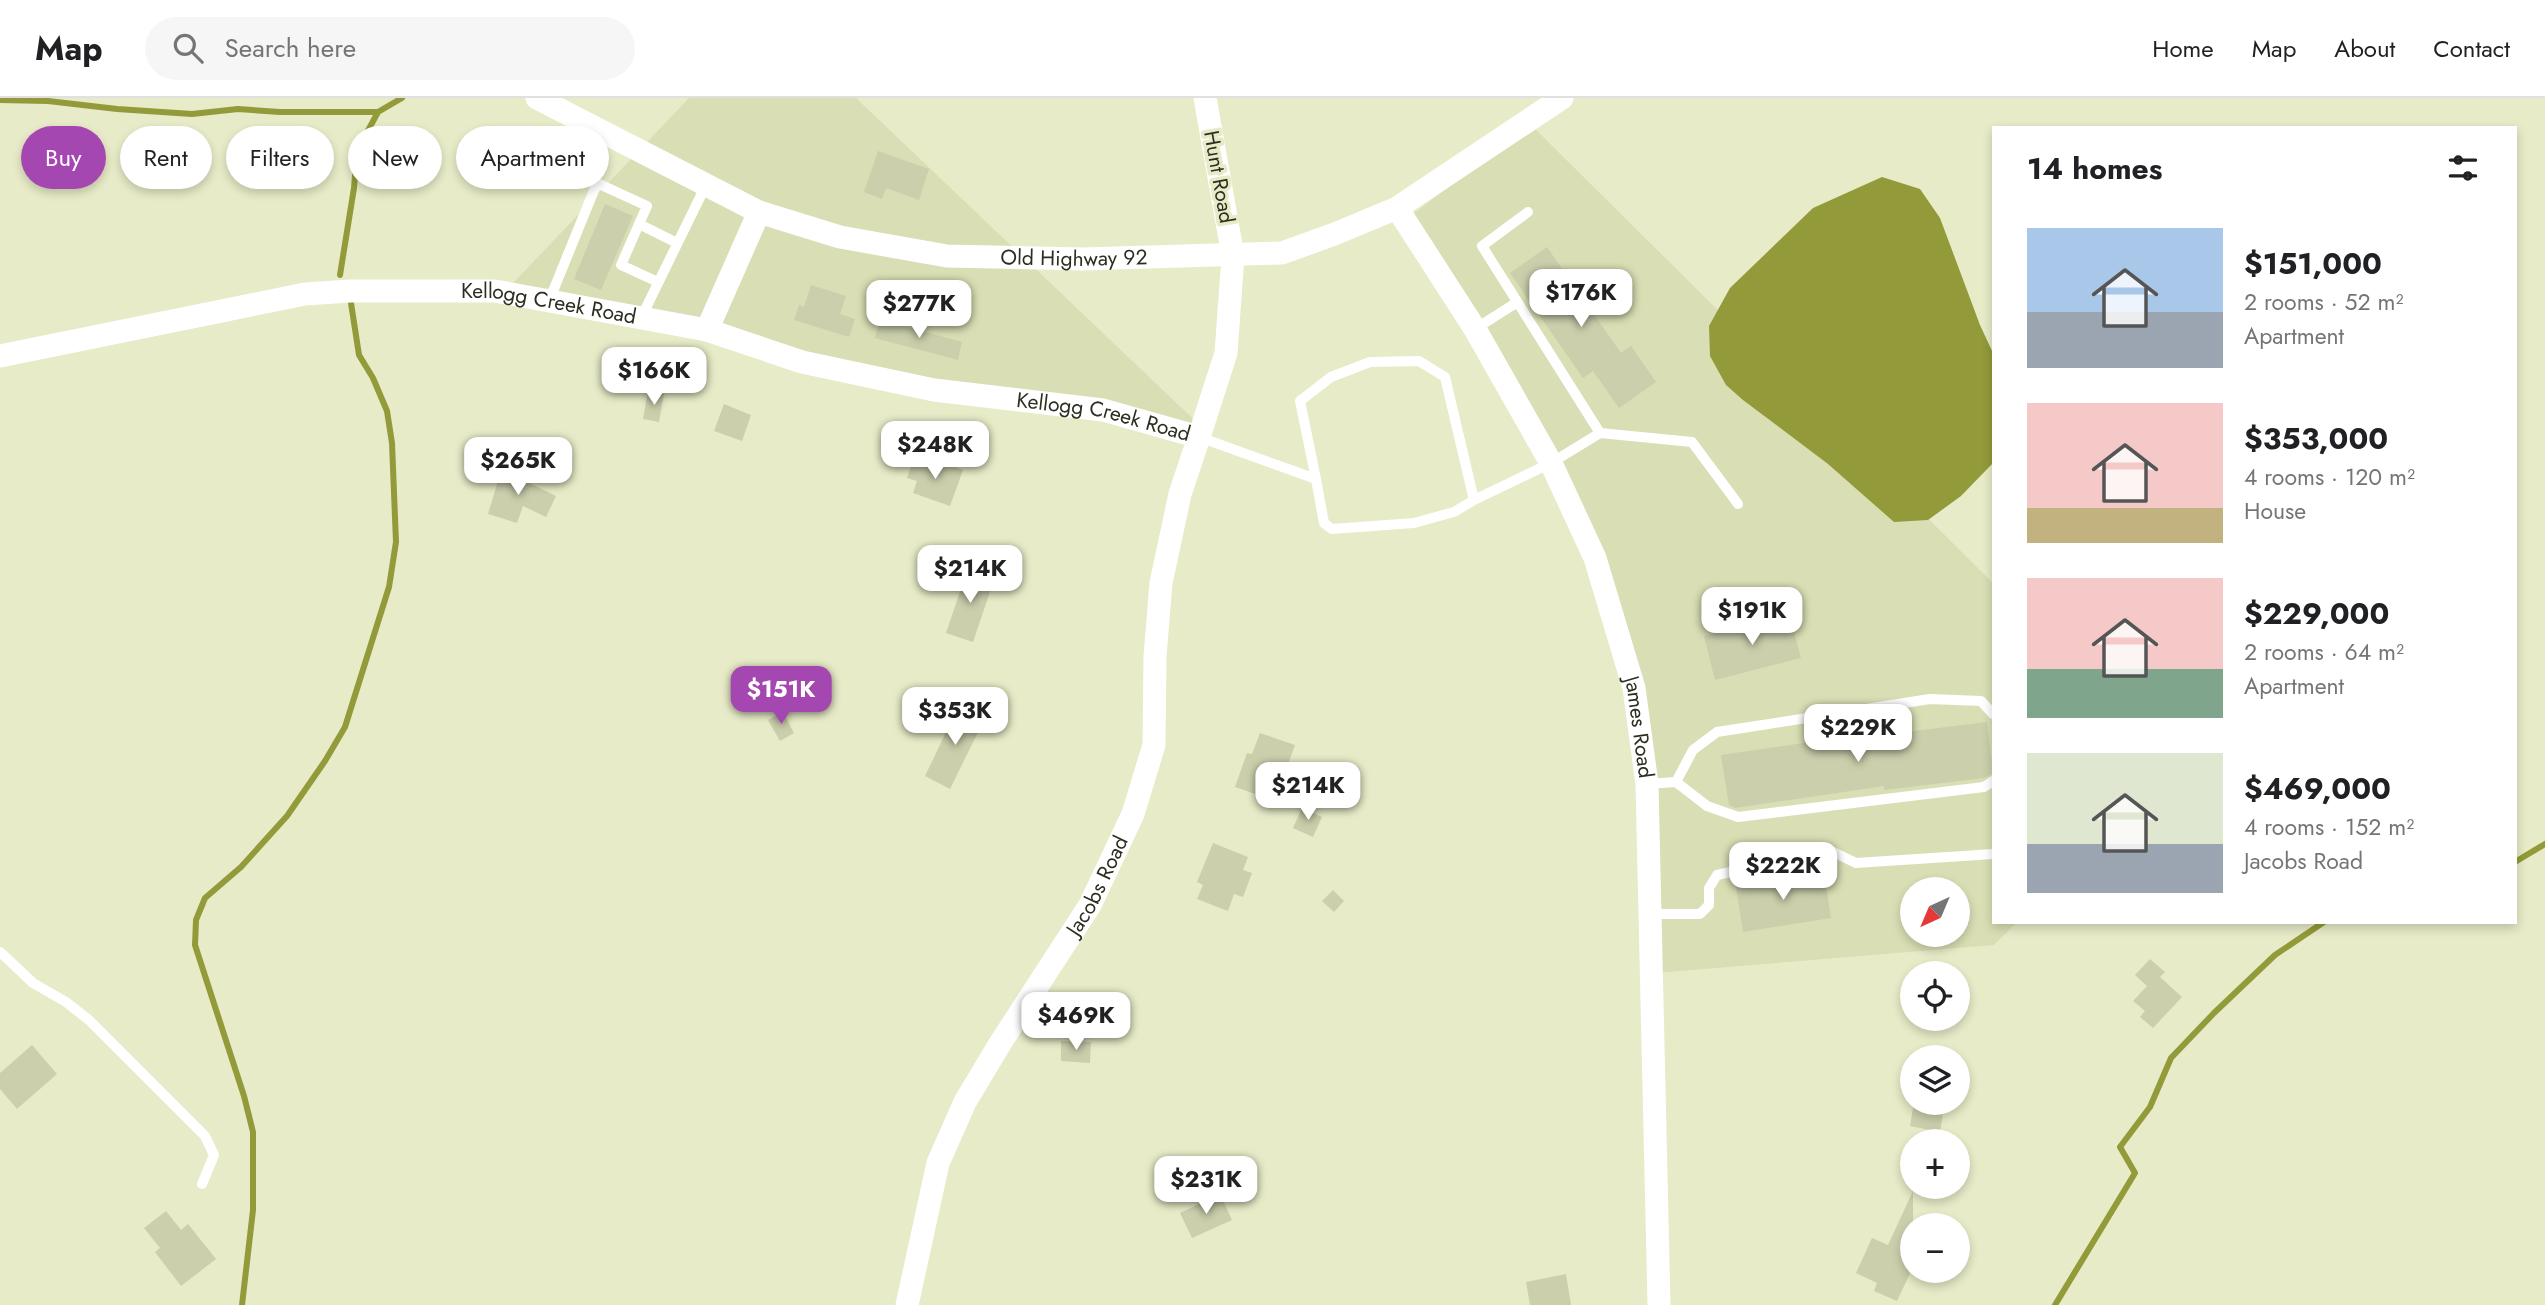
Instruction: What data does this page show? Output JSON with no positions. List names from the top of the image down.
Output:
{
  "streets": {
    "street": [
      "Hunt Road",
      "Old Highway 92",
      "Kellogg Creek Road",
      "James Road",
      "Jacobs Road"
    ]
  },
  "crossings": [
    ["Hunt Road", "Old Highway 92"],
    ["Hunt Road", "Kellogg Creek Road"],
    ["Old Highway 92", "Kellogg Creek Road"],
    ["Old Highway 92", "James Road"],
    ["Kellogg Creek Road", "Jacobs Road"]
  ],
  "north": "bottom left",
  "page": {
    "header": "Map",
    "search": "Search here",
    "nav": [
      "Home",
      "Map",
      "About",
      "Contact"
    ],
    "chip": [
      "Buy",
      "Rent",
      "Filters",
      "New",
      "Apartment"
    ],
    "heading": "14 homes",
    "list": [
      {
        "name": "$151,000",
        "note": "2 rooms · 52 m² · Apartment"
      },
      {
        "name": "$353,000",
        "note": "4 rooms · 120 m² · House"
      },
      {
        "name": "$229,000",
        "note": "2 rooms · 64 m² · Apartment"
      },
      {
        "name": "$469,000",
        "note": "4 rooms · 152 m² · Jacobs Road"
      }
    ],
    "price": [
      "$176K",
      "$277K",
      "$166K",
      "$248K",
      "$265K",
      "$214K",
      "$191K",
      "$151K",
      "$353K",
      "$229K",
      "$214K",
      "$222K",
      "$469K",
      "$231K"
    ],
    "map_buttons": ["+", "−"]
  }
}
